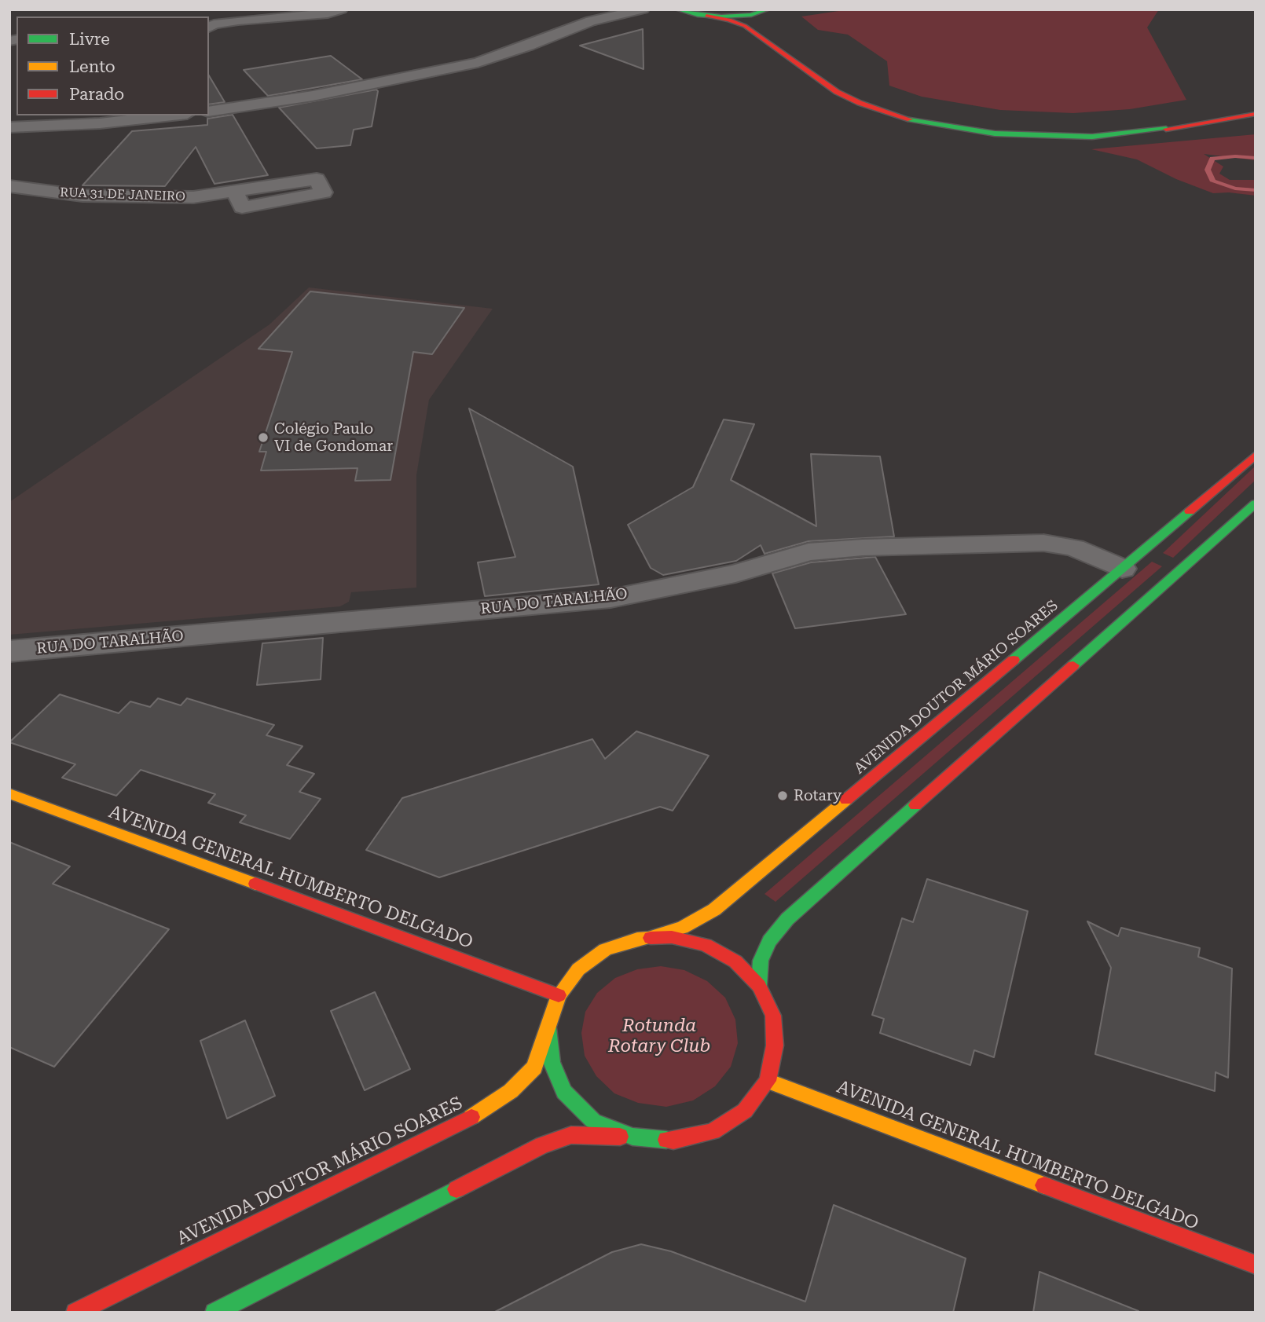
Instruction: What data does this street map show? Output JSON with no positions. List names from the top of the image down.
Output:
{
  "streets": {
    "main road": ["AVENIDA DOUTOR MÁRIO SOARES", "AVENIDA GENERAL HUMBERTO DELGADO"],
    "street": ["RUA 31 DE JANEIRO", "RUA DO TARALHÃO"]
  },
  "crossings": [
    ["RUA DO TARALHÃO", "AVENIDA DOUTOR MÁRIO SOARES"],
    ["AVENIDA DOUTOR MÁRIO SOARES", "AVENIDA GENERAL HUMBERTO DELGADO"]
  ],
  "parks": ["Rotunda Rotary Club"],
  "places": ["Colégio Paulo VI de Gondomar", "Rotary"],
  "legend": ["Livre", "Lento", "Parado"]
}
